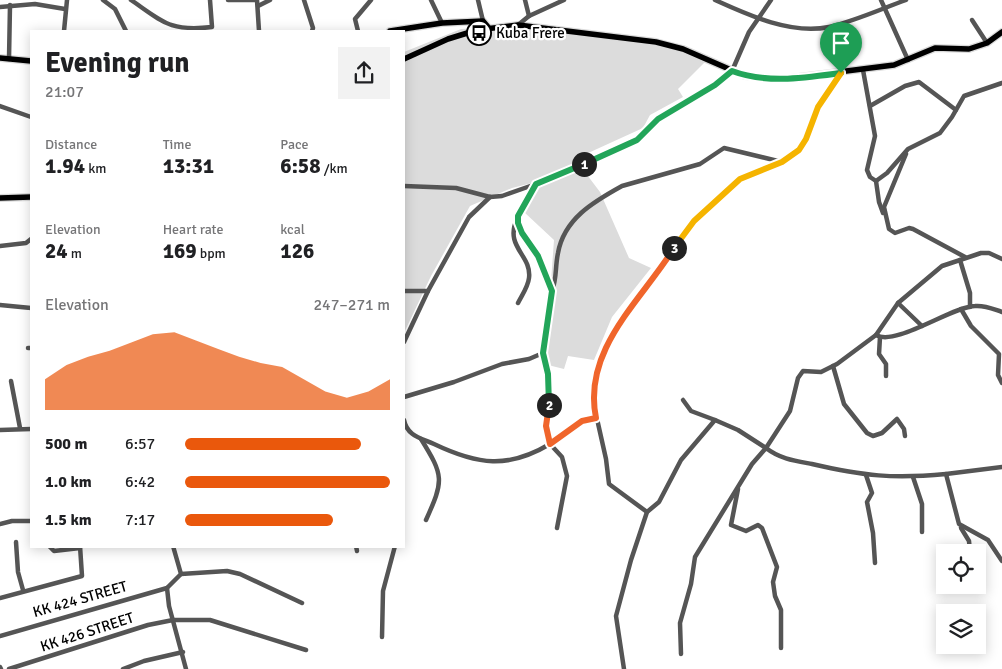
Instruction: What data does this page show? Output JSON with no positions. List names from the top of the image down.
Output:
{
  "streets": {
    "street": ["KK 424 STREET", "KK 426 STREET"]
  },
  "places": {
    "bus stop": ["Kuba Frere"]
  },
  "page": {
    "heading": ["Evening run", "21:07"],
    "stats": [
      ["Distance", "1.94 km"],
      ["Time", "13:31"],
      ["Pace", "6:58 /km"],
      ["Elevation", "24 m"],
      ["Heart rate", "169 bpm"],
      ["kcal", "126"]
    ],
    "pins": ["1", "3", "2"],
    "chart": ["Elevation", "247–271 m"],
    "list": [
      {
        "name": "500 m",
        "note": "6:57"
      },
      {
        "name": "1.0 km",
        "note": "6:42"
      },
      {
        "name": "1.5 km",
        "note": "7:17"
      }
    ]
  }
}
